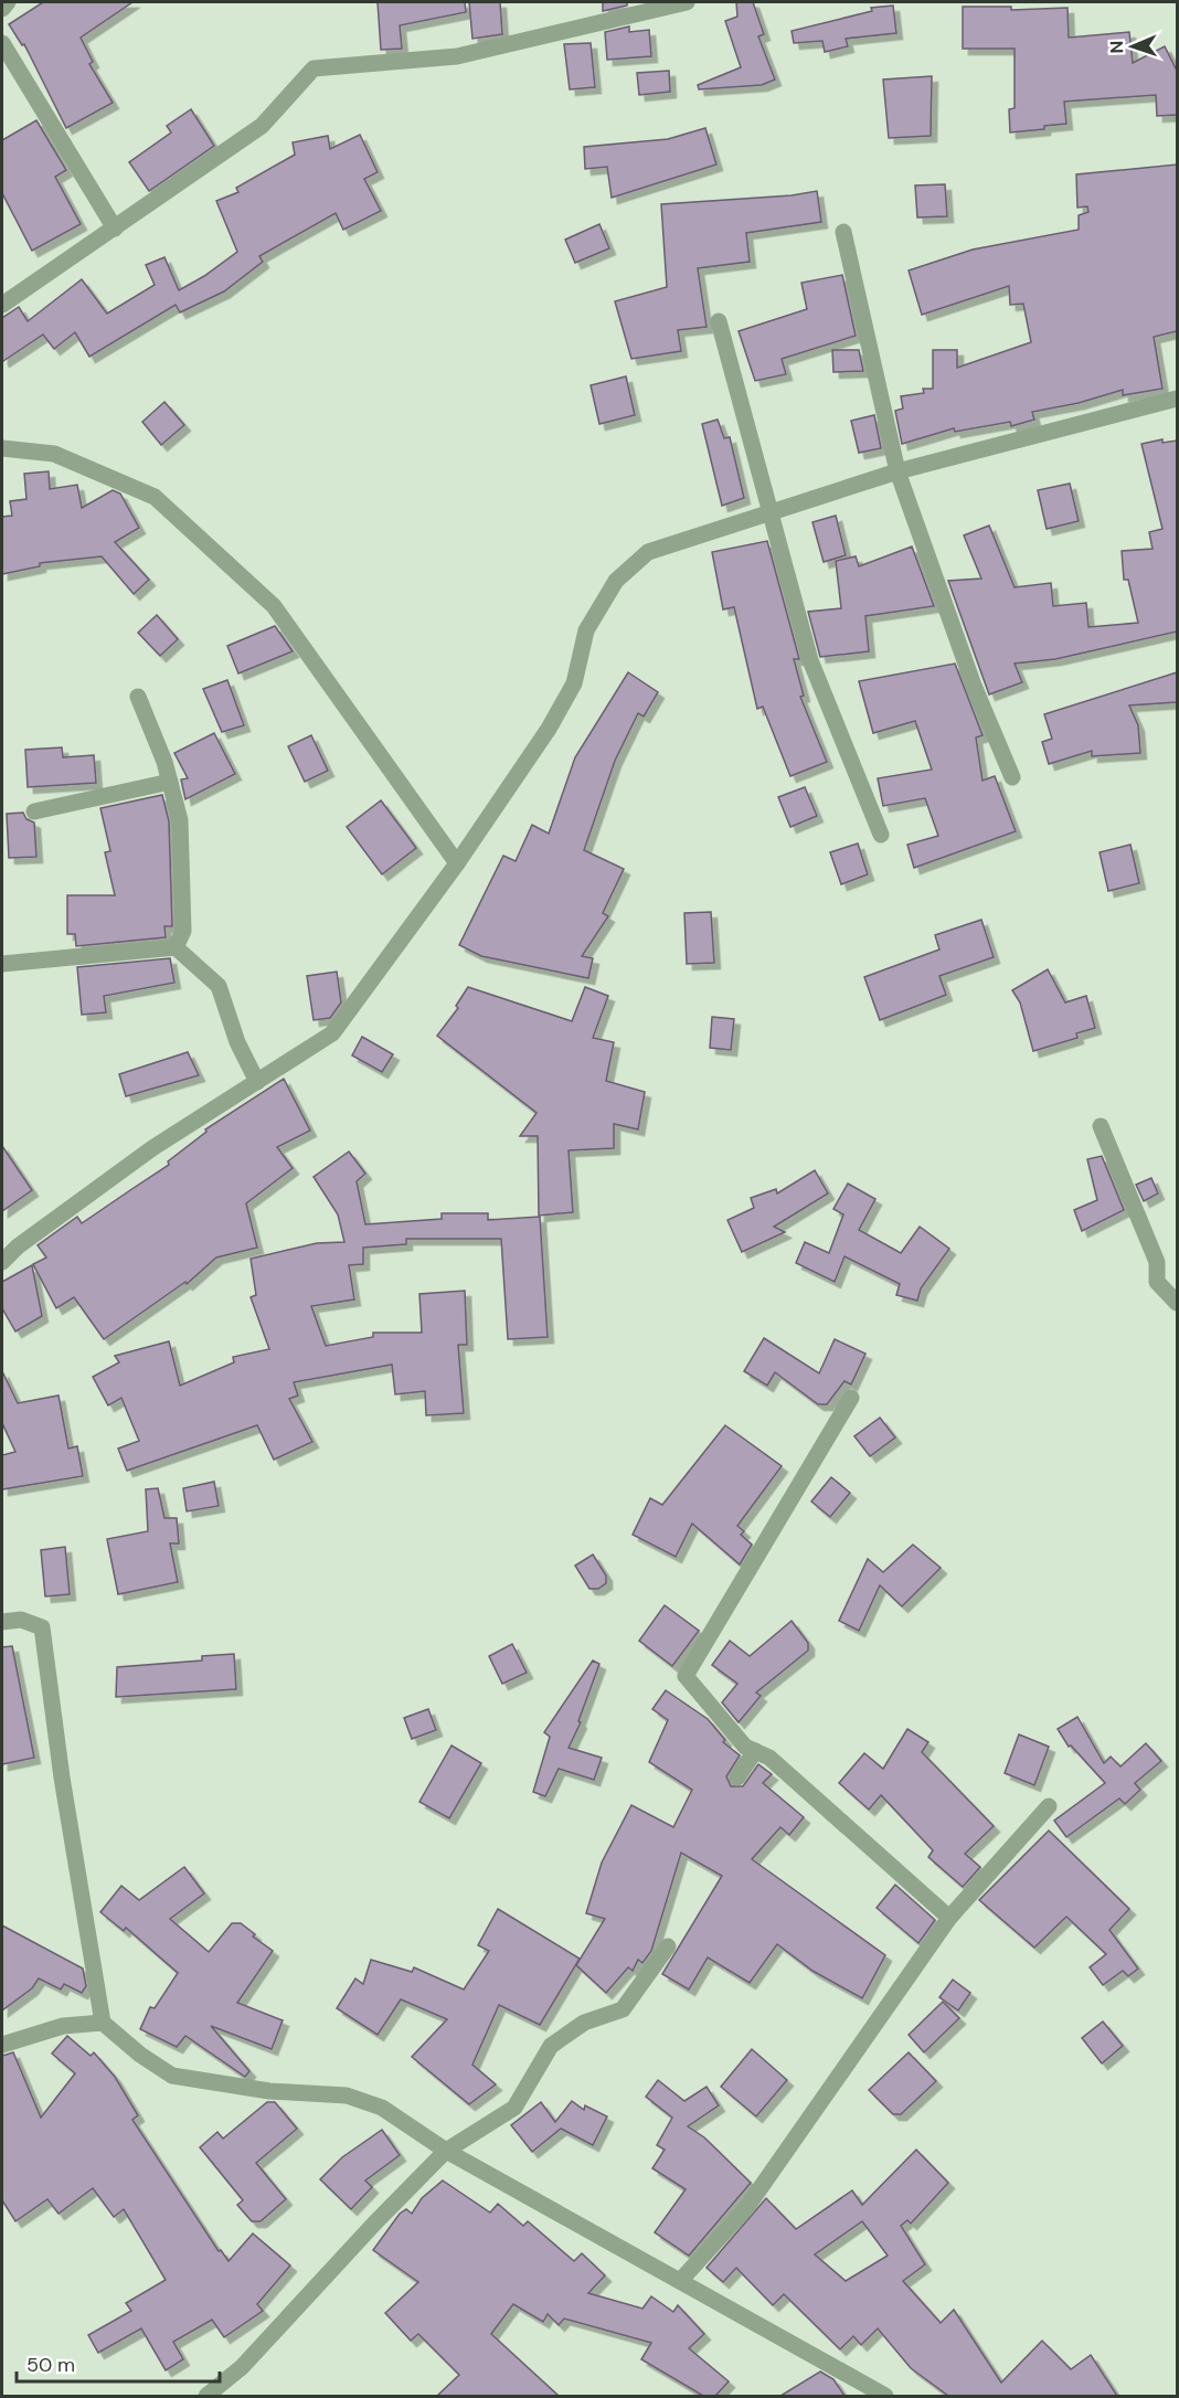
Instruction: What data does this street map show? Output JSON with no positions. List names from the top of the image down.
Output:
{
  "scale_bar": "50 m",
  "north": "left"
}
